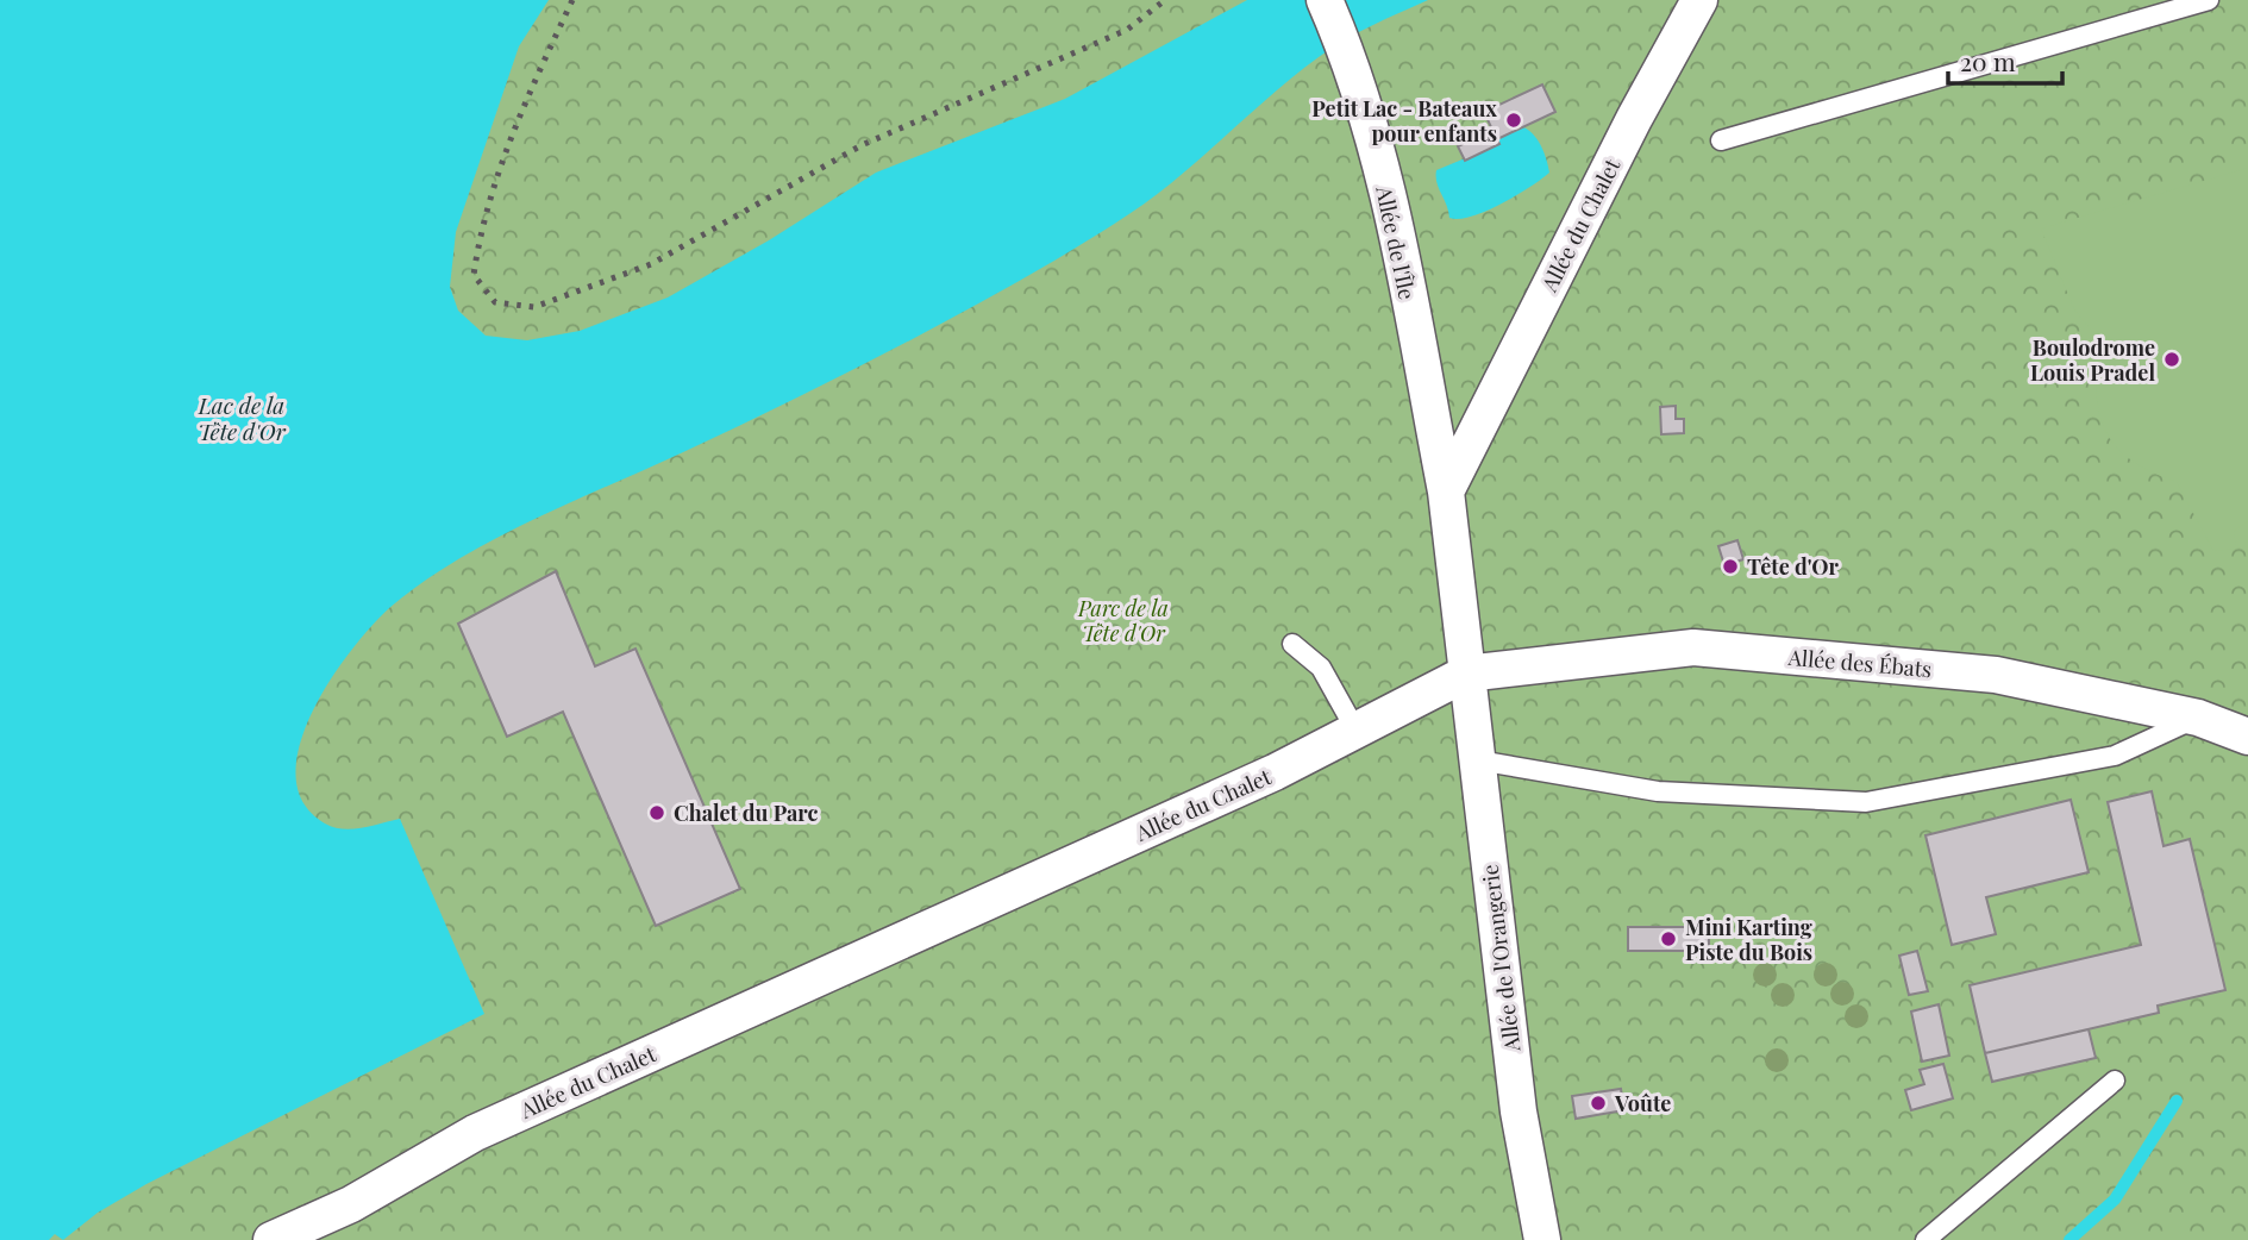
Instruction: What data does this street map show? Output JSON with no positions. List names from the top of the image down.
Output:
{
  "streets": {
    "street": [
      "Allée du Chalet",
      "Allée de l'Île",
      "Allée des Ébats",
      "Allée de l'Orangerie"
    ]
  },
  "crossings": [
    ["Allée du Chalet", "Allée de l'Île"],
    ["Allée du Chalet", "Allée des Ébats"],
    ["Allée du Chalet", "Allée de l'Orangerie"],
    ["Allée des Ébats", "Allée de l'Orangerie"]
  ],
  "water": ["Lac de la Tête d'Or"],
  "parks": ["Parc de la Tête d'Or"],
  "places": [
    "Petit Lac - Bateaux pour enfants",
    "Boulodrome Louis Pradel",
    "Tête d'Or",
    "Chalet du Parc",
    "Mini Karting Piste du Bois",
    "Voûte"
  ],
  "scale_bar": "20 m"
}
